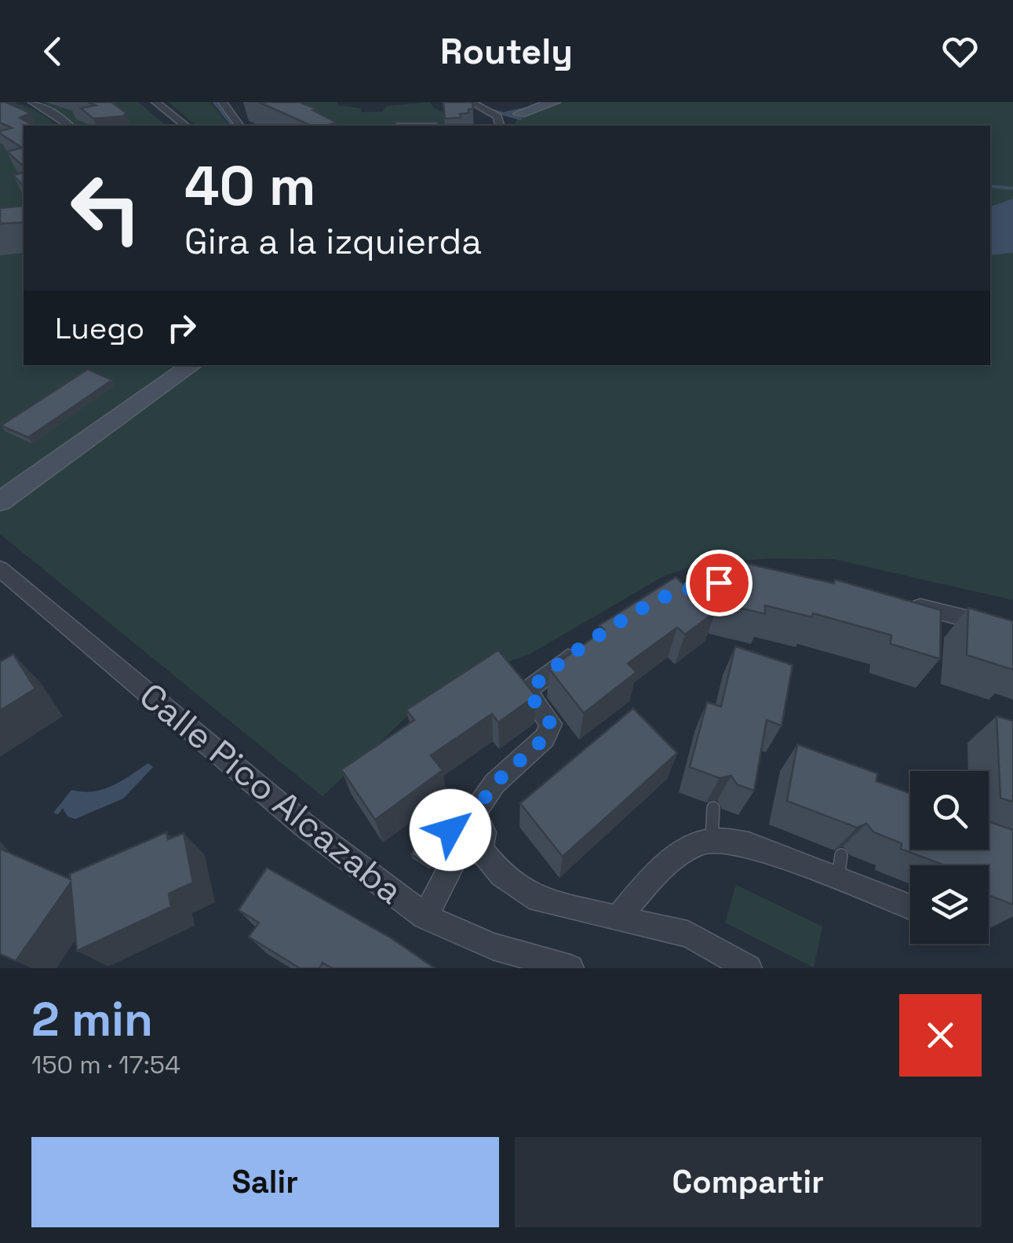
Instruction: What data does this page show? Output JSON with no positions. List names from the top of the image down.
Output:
{
  "streets": {
    "street": ["Calle Pico Alcazaba"]
  },
  "page": {
    "header": "Routely",
    "turn": ["40 m", "Gira a la izquierda"],
    "then": "Luego",
    "heading": ["2 min", "150 m · 17:54"],
    "buttons": ["Salir", "Compartir"]
  }
}
